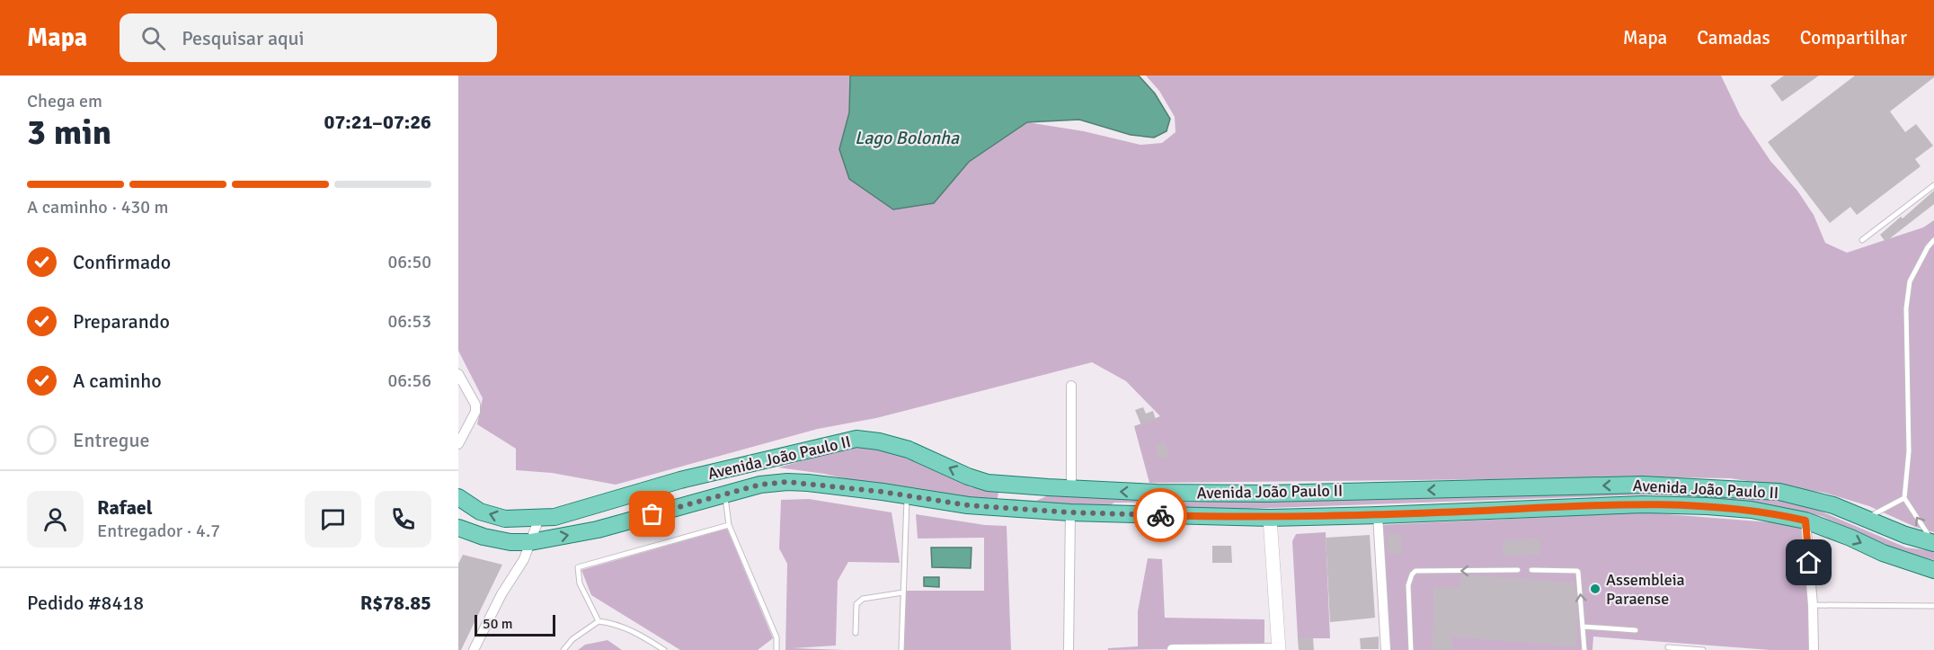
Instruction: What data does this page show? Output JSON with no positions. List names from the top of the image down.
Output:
{
  "streets": {
    "main road": ["Avenida João Paulo II"]
  },
  "water": ["Lago Bolonha"],
  "places": ["Assembleia Paraense"],
  "scale_bar": "50 m",
  "page": {
    "header": "Mapa",
    "search": "Pesquisar aqui",
    "nav": ["Mapa", "Camadas", "Compartilhar"],
    "heading": ["3 min", "Chega em", "07:21–07:26"],
    "panel": [
      "Rafael",
      "Entregador · 4.7",
      "Pedido #8418",
      "R$78.85"
    ],
    "bar": "A caminho · 430 m",
    "list": [
      ["Confirmado", "06:50"],
      ["Preparando", "06:53"],
      ["A caminho", "06:56"],
      "Entregue"
    ],
    "scale": "50 m"
  }
}
